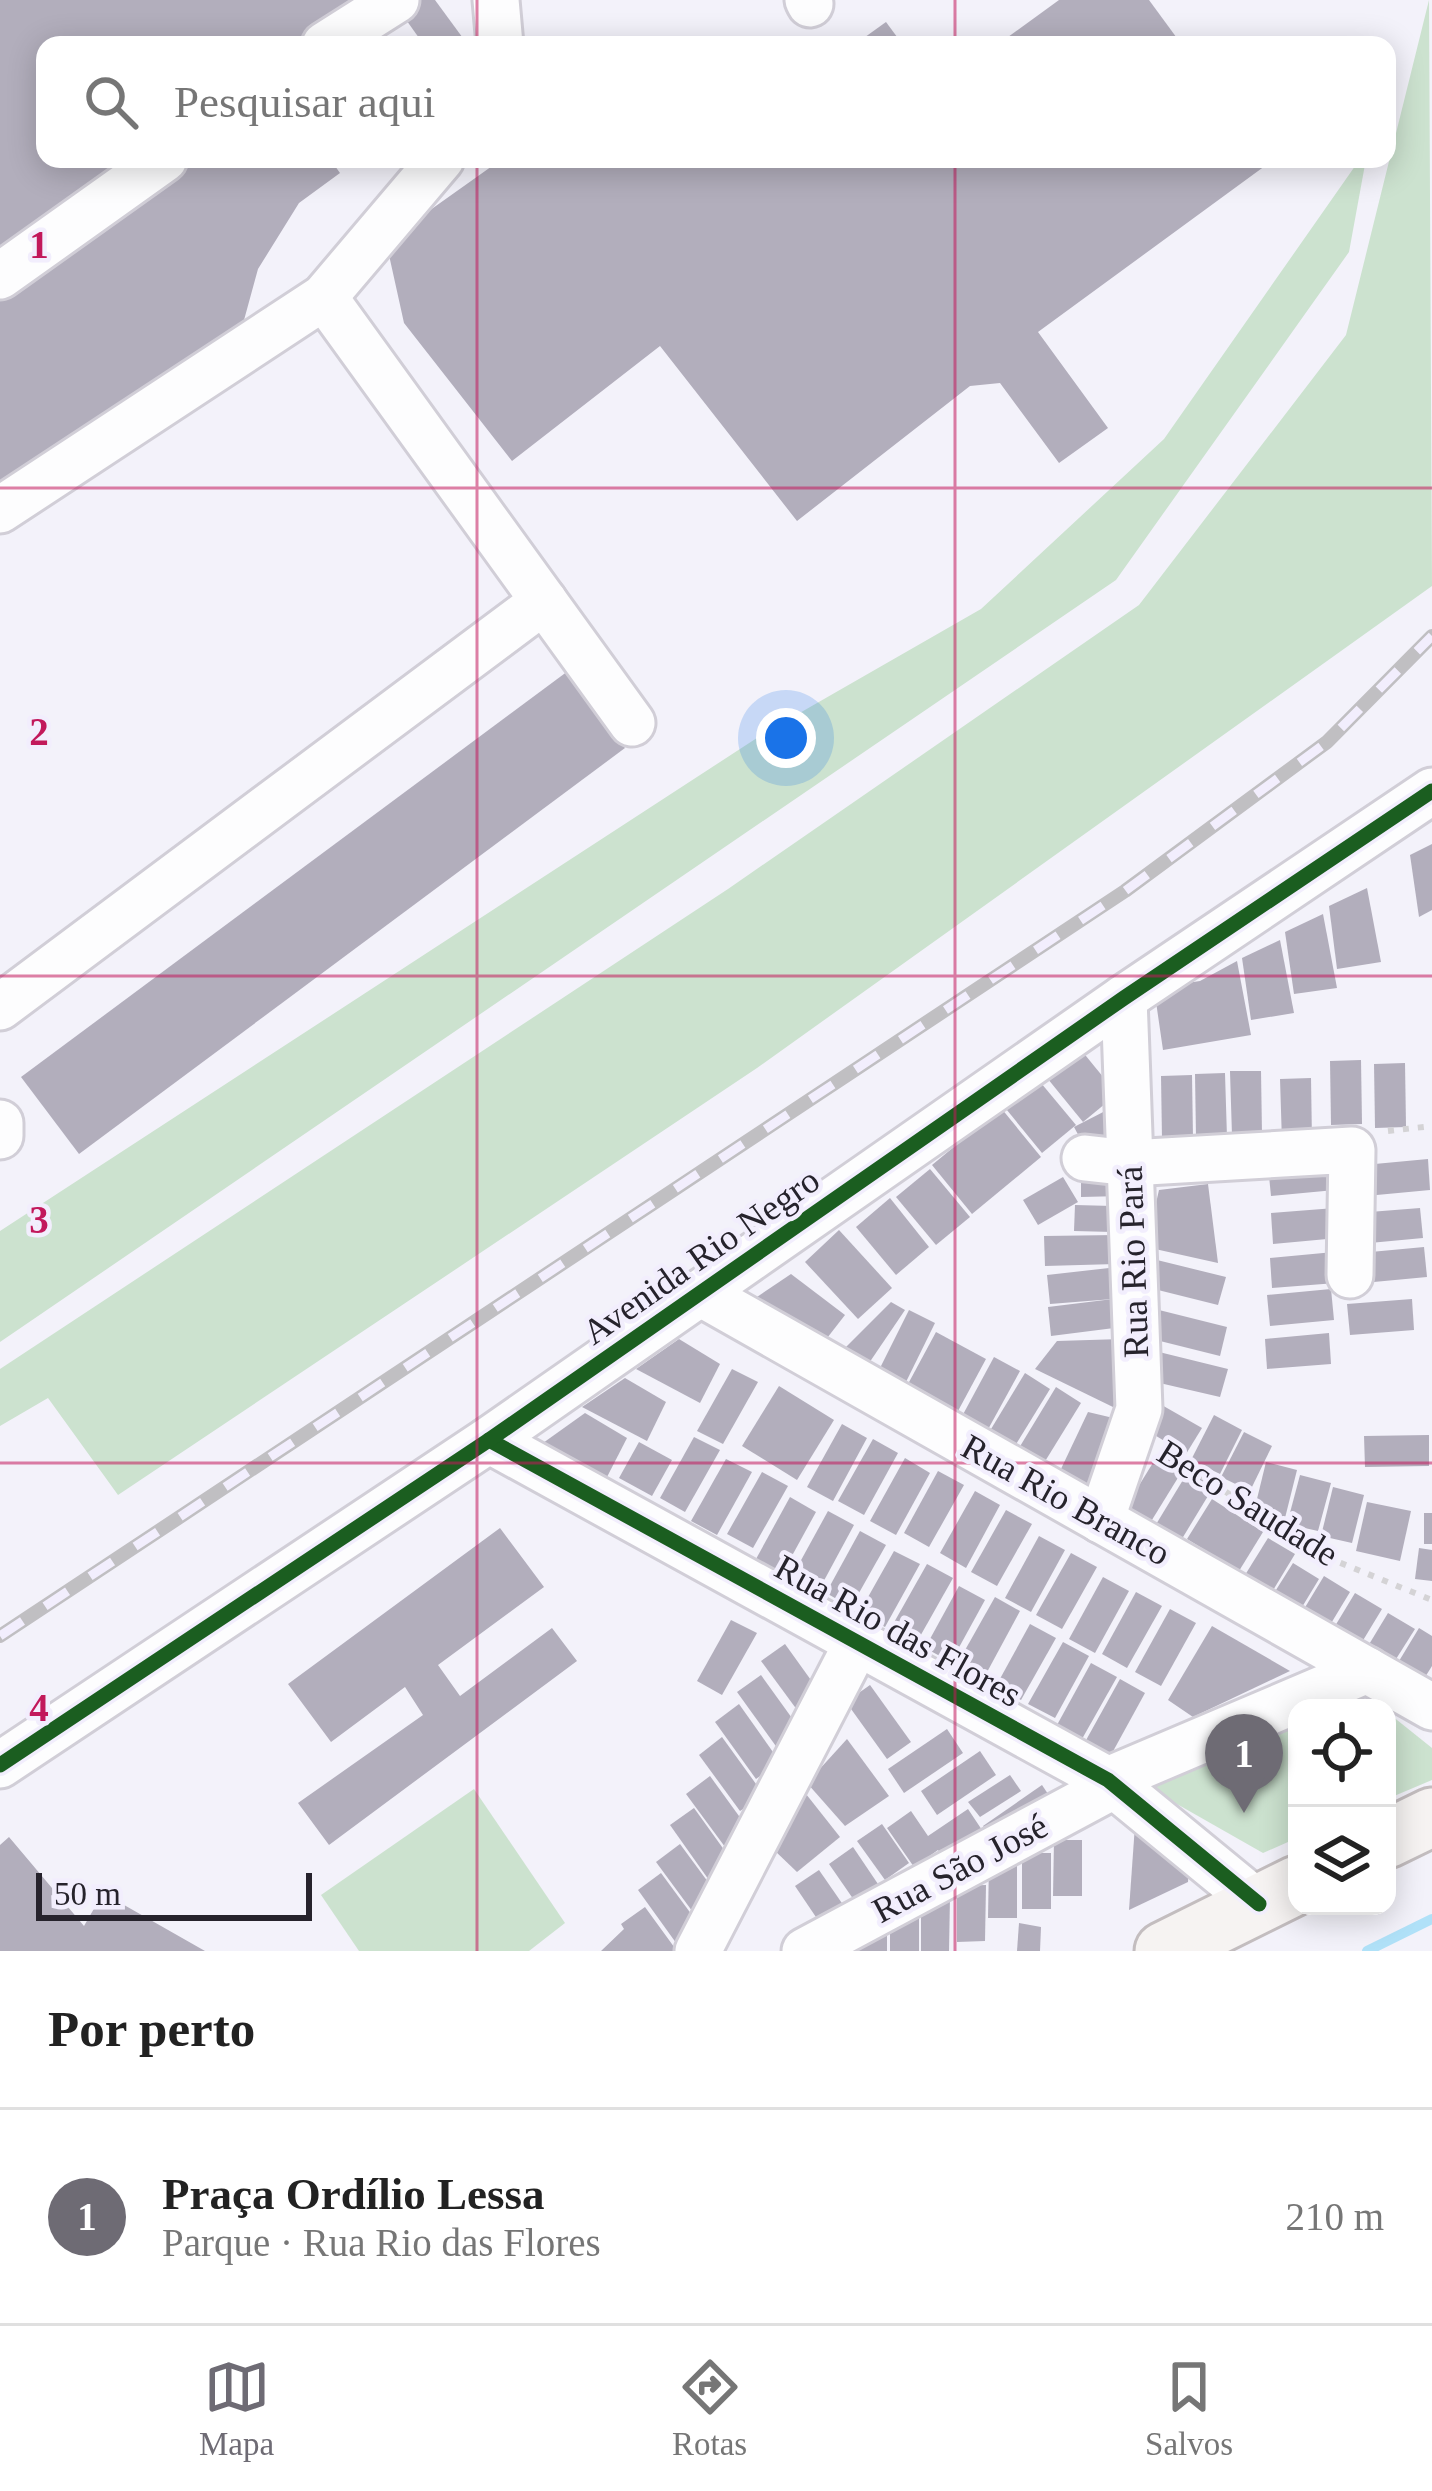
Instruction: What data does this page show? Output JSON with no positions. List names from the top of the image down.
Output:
{
  "streets": {
    "street": [
      "Avenida Rio Negro",
      "Rua Rio Pará",
      "Rua Rio Branco",
      "Rua Rio das Flores",
      "Rua São José"
    ],
    "path": ["Beco Saudade"]
  },
  "crossings": [
    ["Avenida Rio Negro", "Rua Rio Pará"],
    ["Avenida Rio Negro", "Rua Rio Branco"],
    ["Avenida Rio Negro", "Rua Rio das Flores"],
    ["Rua Rio Pará", "Rua Rio Branco"],
    ["Rua Rio Pará", "Beco Saudade"],
    ["Rua Rio Branco", "Rua São José"],
    ["Rua Rio das Flores", "Rua São José"]
  ],
  "scale_bar": "50 m",
  "page": {
    "search": "Pesquisar aqui",
    "pins": "1",
    "scale": "50 m",
    "heading": "Por perto",
    "list": [
      {
        "mark": "1",
        "name": "Praça Ordílio Lessa",
        "note": "Parque · Rua Rio das Flores",
        "value": "210 m"
      }
    ],
    "nav": ["Mapa", "Rotas", "Salvos"]
  },
  "grid": {
    "rows": [
      "1",
      "2",
      "3",
      "4"
    ]
  }
}
